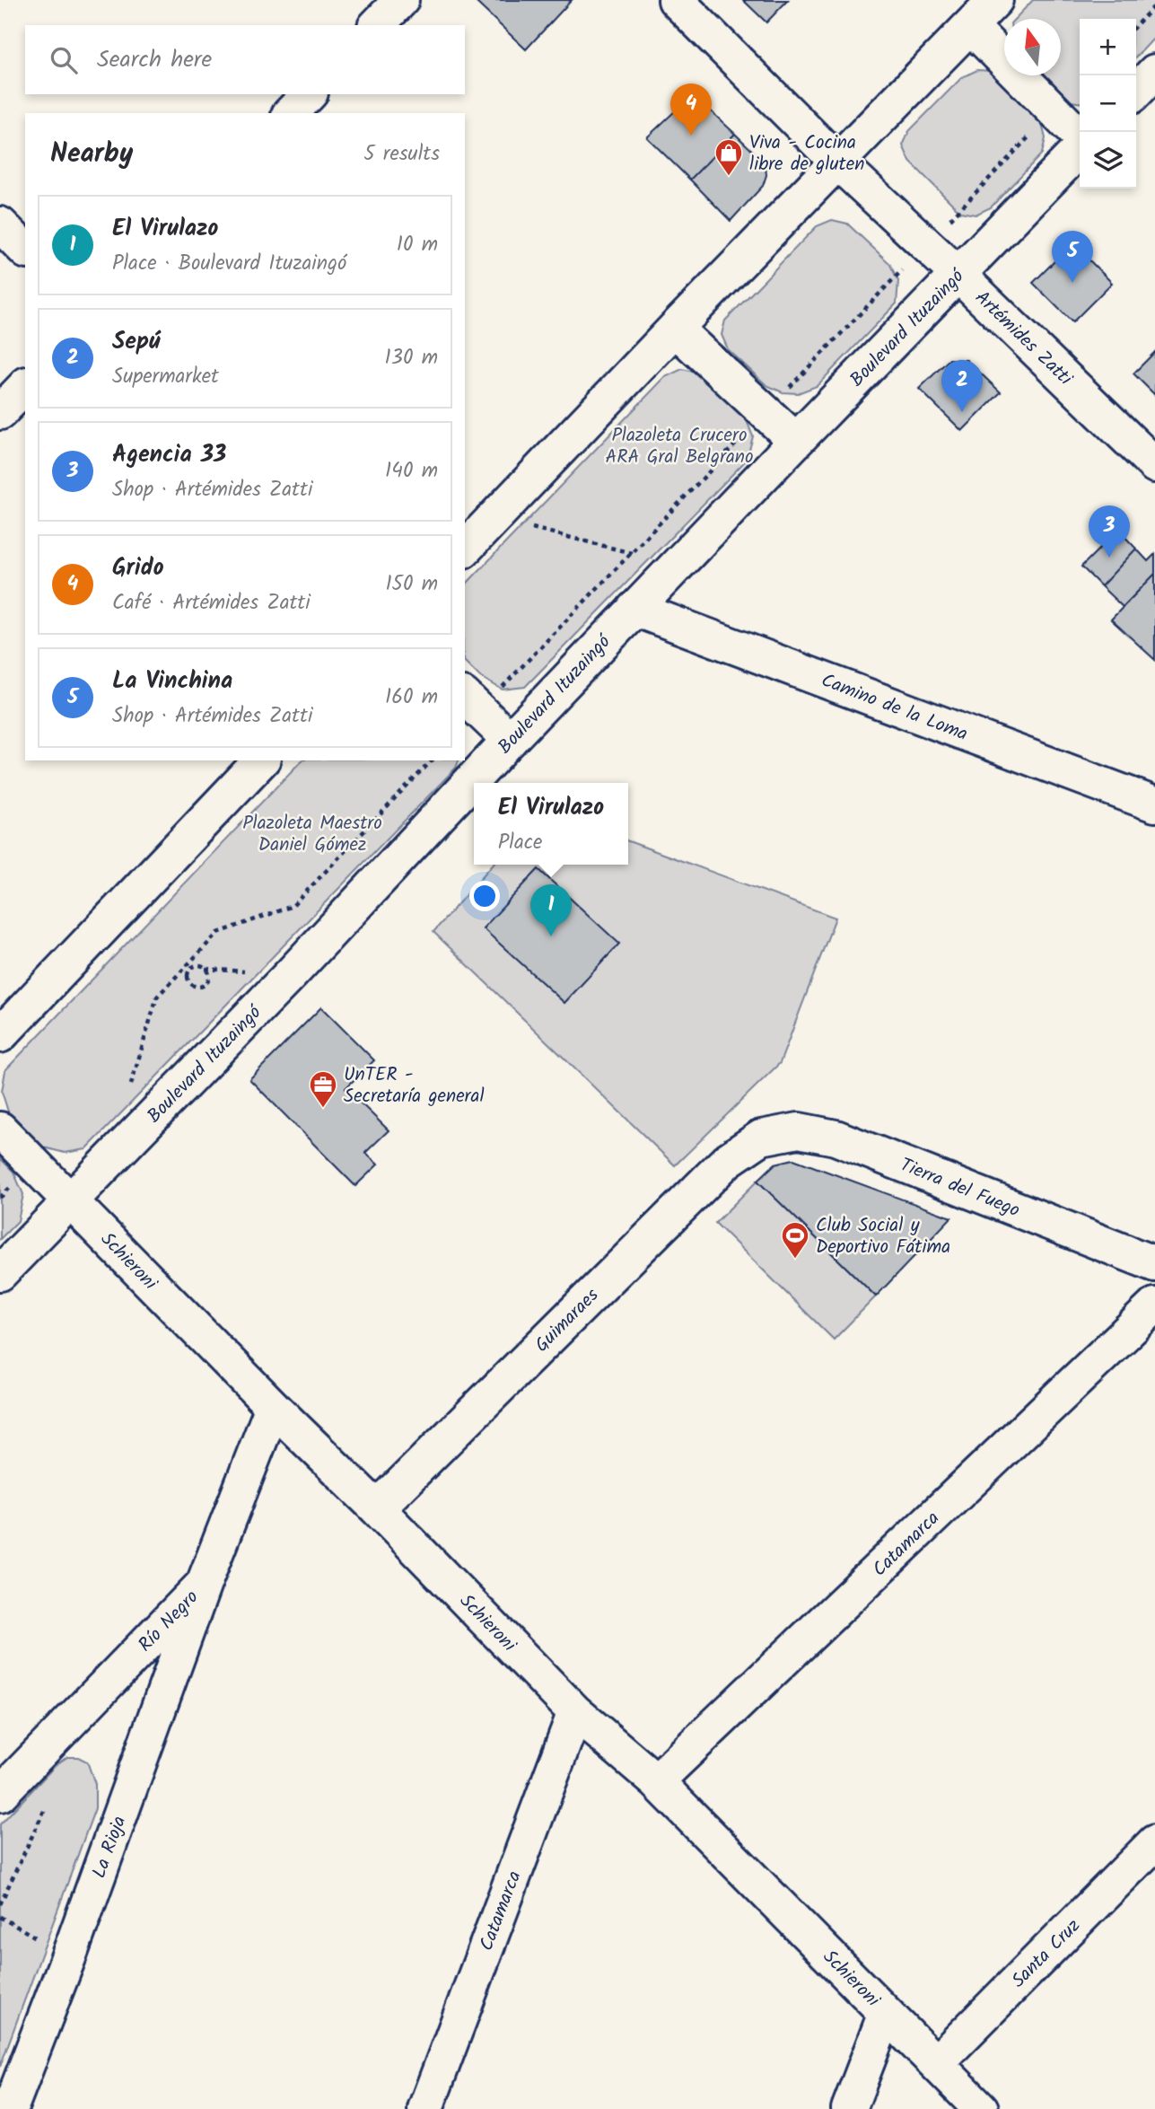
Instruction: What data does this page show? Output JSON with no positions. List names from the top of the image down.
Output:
{
  "streets": {
    "street": [
      "Boulevard Ituzaingó",
      "Artémides Zatti",
      "Camino de la Loma",
      "Tierra del Fuego",
      "Schieroni",
      "Guimaraes",
      "Catamarca",
      "Río Negro",
      "La Rioja",
      "Santa Cruz"
    ]
  },
  "crossings": [
    ["Boulevard Ituzaingó", "Artémides Zatti"],
    ["Boulevard Ituzaingó", "Camino de la Loma"],
    ["Boulevard Ituzaingó", "Schieroni"],
    ["Tierra del Fuego", "Guimaraes"],
    ["Schieroni", "Guimaraes"],
    ["Schieroni", "Catamarca"],
    ["Schieroni", "Río Negro"],
    ["Schieroni", "Santa Cruz"],
    ["Río Negro", "La Rioja"]
  ],
  "parks": ["Plazoleta Crucero ARA Gral Belgrano", "Plazoleta Maestro Daniel Gómez"],
  "places": {
    "shop": ["Viva - Cocina libre de gluten"],
    "office": ["UnTER - Secretaría general"],
    "sports": ["Club Social y Deportivo Fátima"]
  },
  "north": "top",
  "page": {
    "map_buttons": ["+", "−"],
    "search": "Search here",
    "pins": [
      "4",
      "5",
      "2",
      "3",
      "1"
    ],
    "heading": ["Nearby", "5 results"],
    "list": [
      {
        "mark": "1",
        "name": "El Virulazo",
        "note": "Place · Boulevard Ituzaingó",
        "value": "10 m"
      },
      {
        "mark": "2",
        "name": "Sepú",
        "note": "Supermarket",
        "value": "130 m"
      },
      {
        "mark": "3",
        "name": "Agencia 33",
        "note": "Shop · Artémides Zatti",
        "value": "140 m"
      },
      {
        "mark": "4",
        "name": "Grido",
        "note": "Café · Artémides Zatti",
        "value": "150 m"
      },
      {
        "mark": "5",
        "name": "La Vinchina",
        "note": "Shop · Artémides Zatti",
        "value": "160 m"
      }
    ],
    "popup": ["El Virulazo", "Place"]
  }
}
